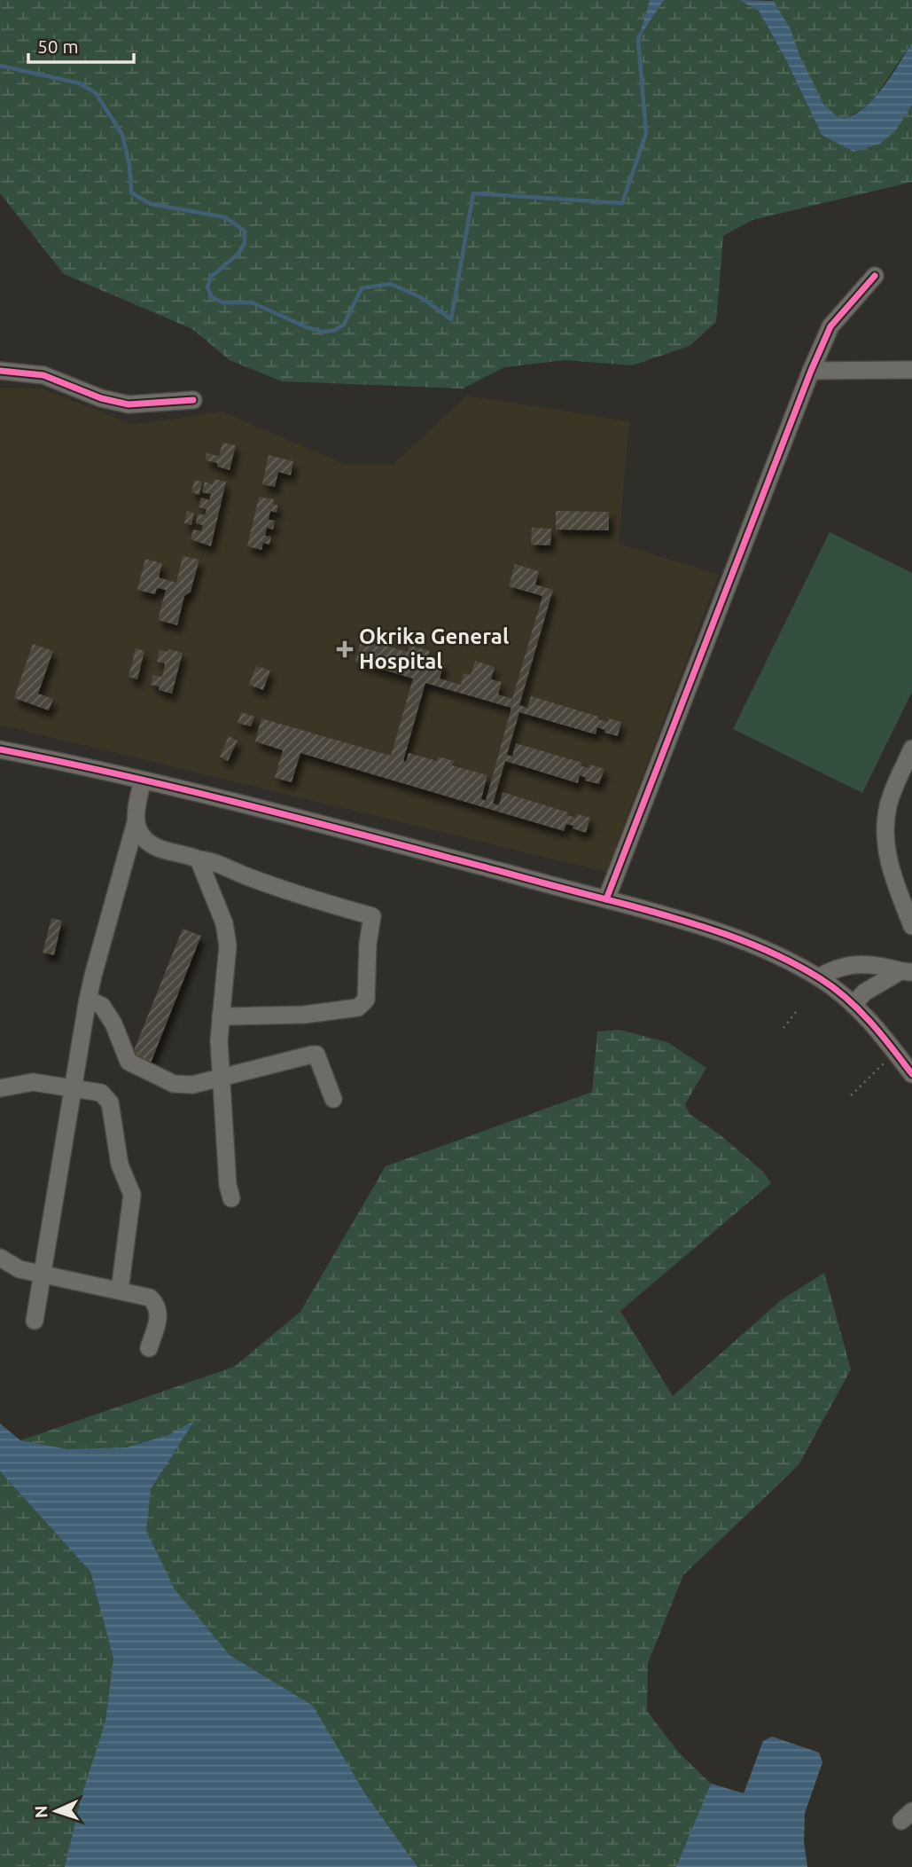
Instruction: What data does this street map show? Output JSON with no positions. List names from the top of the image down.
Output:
{
  "places": {
    "health": ["Okrika General Hospital"]
  },
  "scale_bar": "50 m",
  "north": "left"
}
